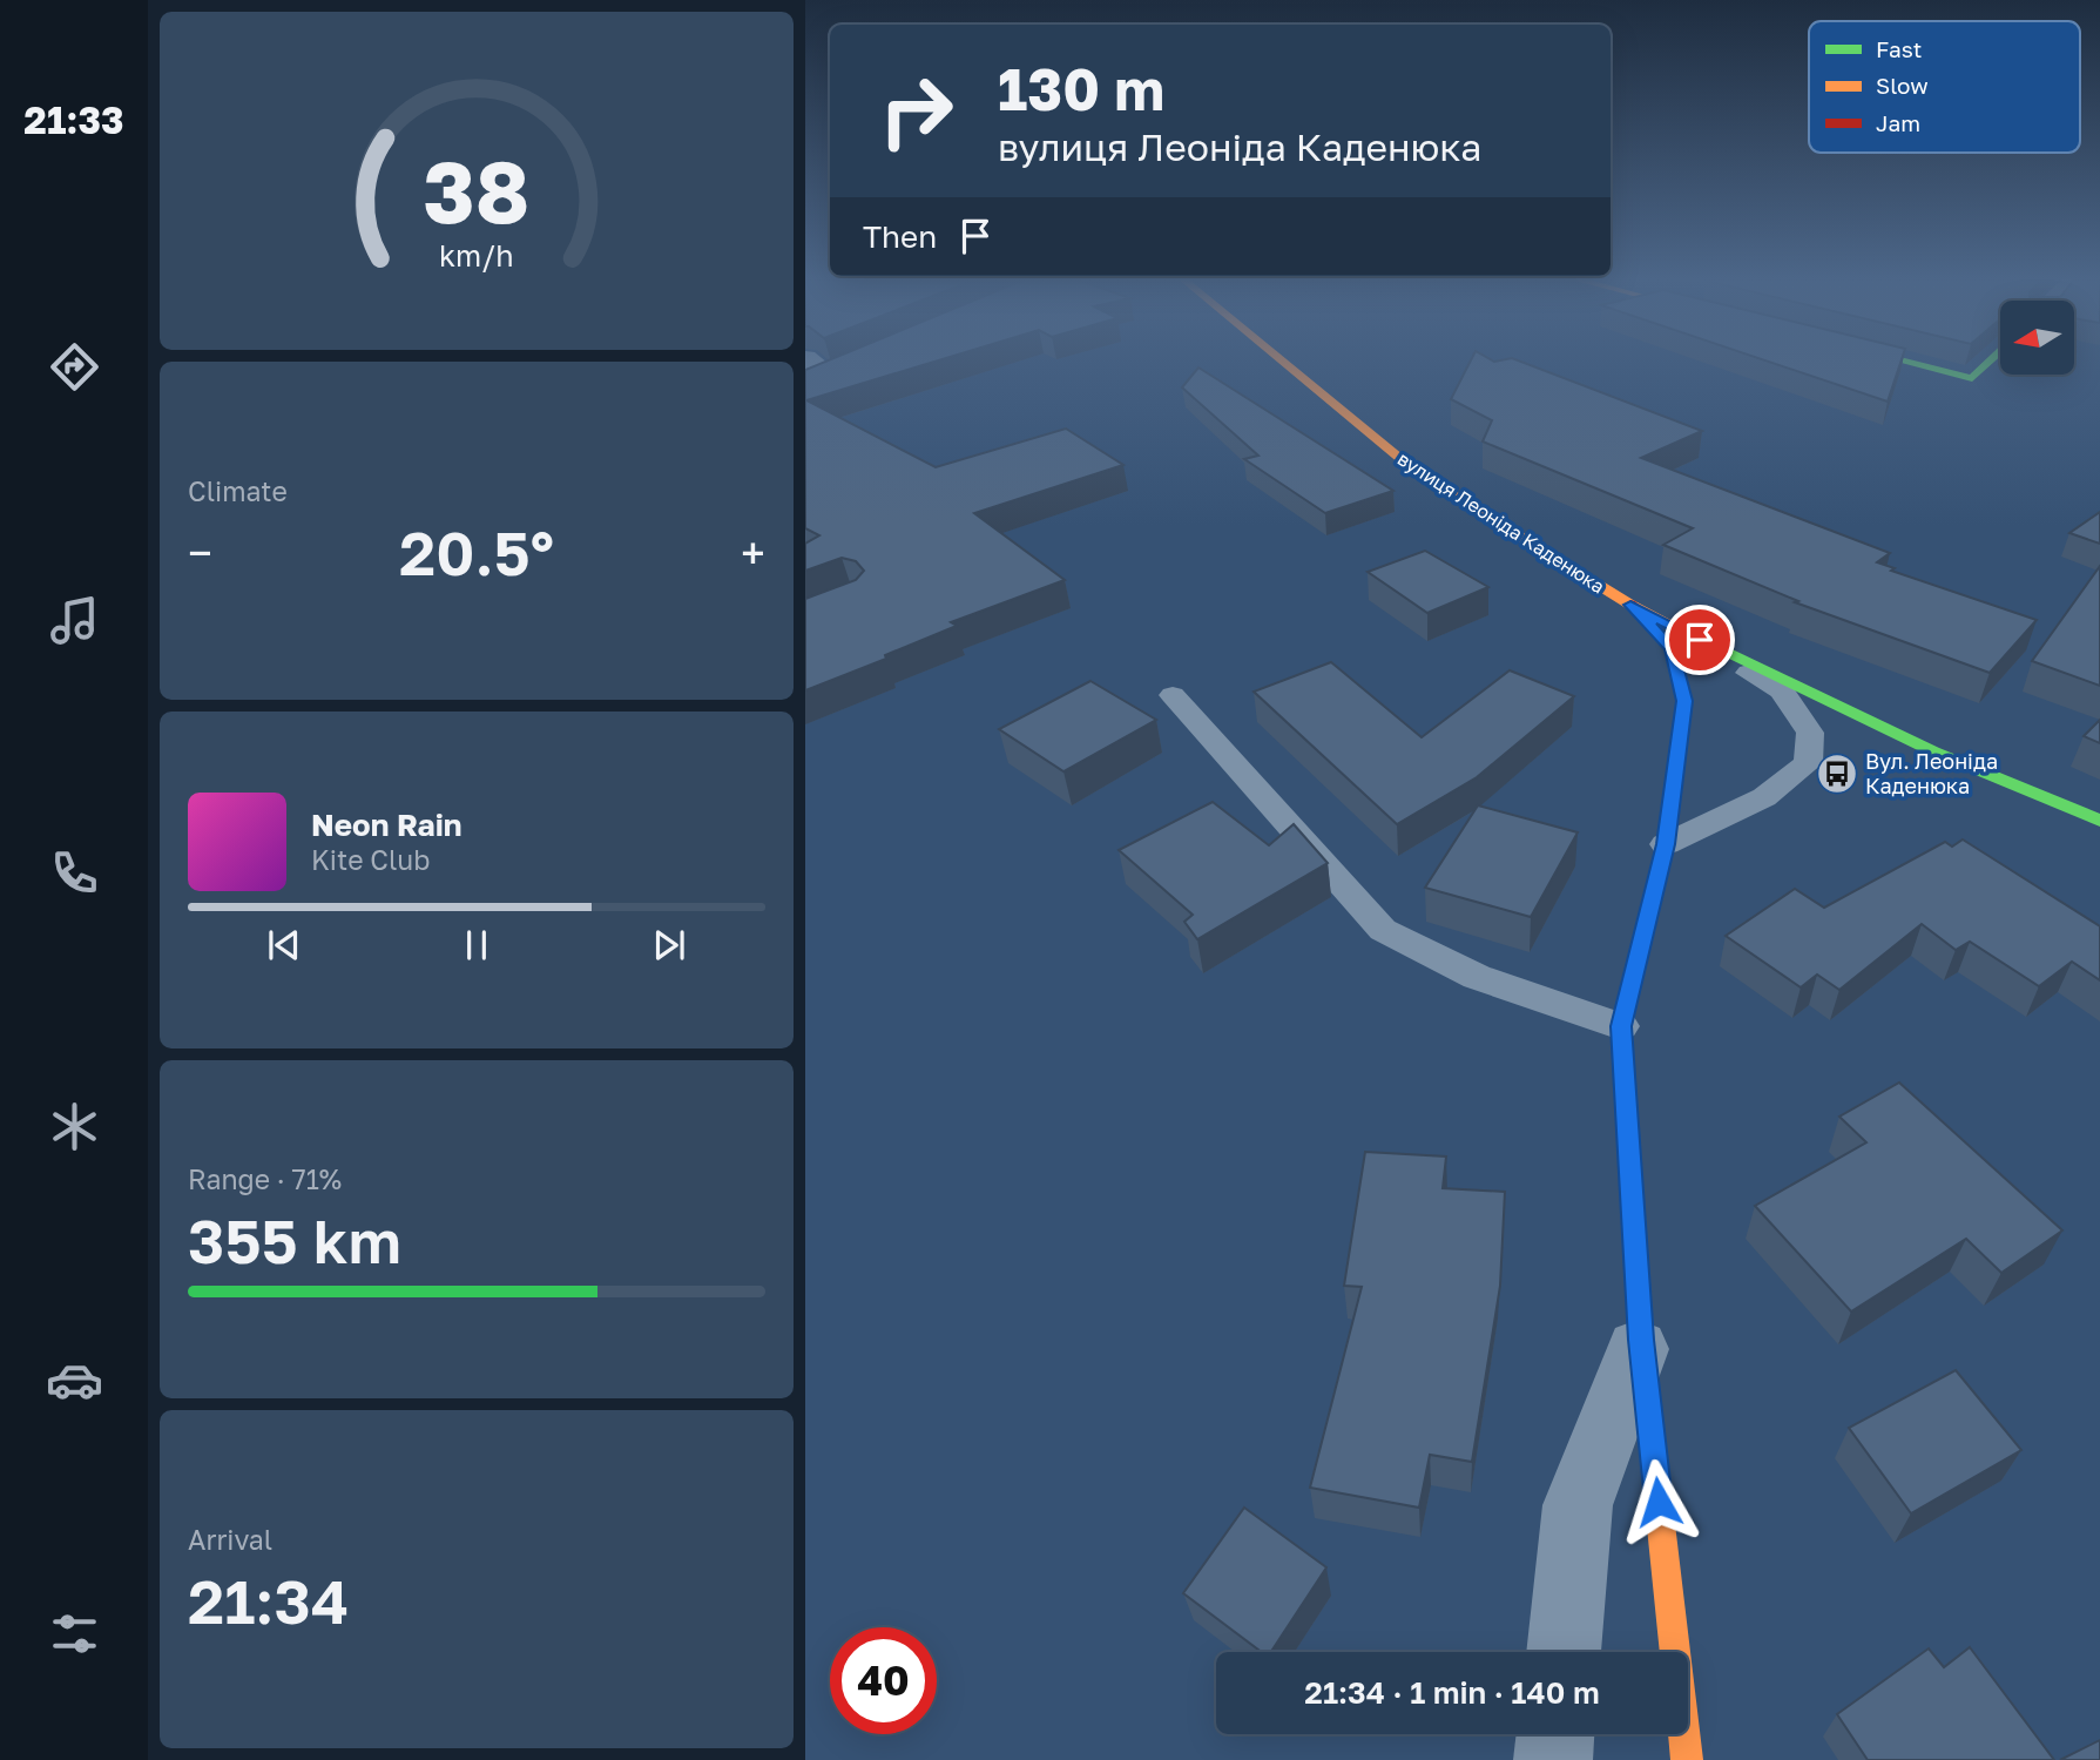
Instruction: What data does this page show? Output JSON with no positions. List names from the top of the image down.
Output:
{
  "streets": {
    "street": ["вулиця Леоніда Каденюка"]
  },
  "places": {
    "bus stop": ["Вул. Леоніда Каденюка"]
  },
  "legend": ["Fast", "Slow", "Jam"],
  "north": "left",
  "page": {
    "tabs": "21:33",
    "turn": ["130 m", "вулиця Леоніда Каденюка"],
    "then": "Then",
    "tile": [
      "Climate",
      ["Range · 71%", "355 km"],
      ["Arrival", "21:34"]
    ],
    "heat": ["−", "20.5°", "+"],
    "song": ["Neon Rain", "Kite Club"],
    "limit": "40",
    "trip": "21:34 · 1 min · 140 m",
    "gauge": ["38", "km/h"]
  }
}
